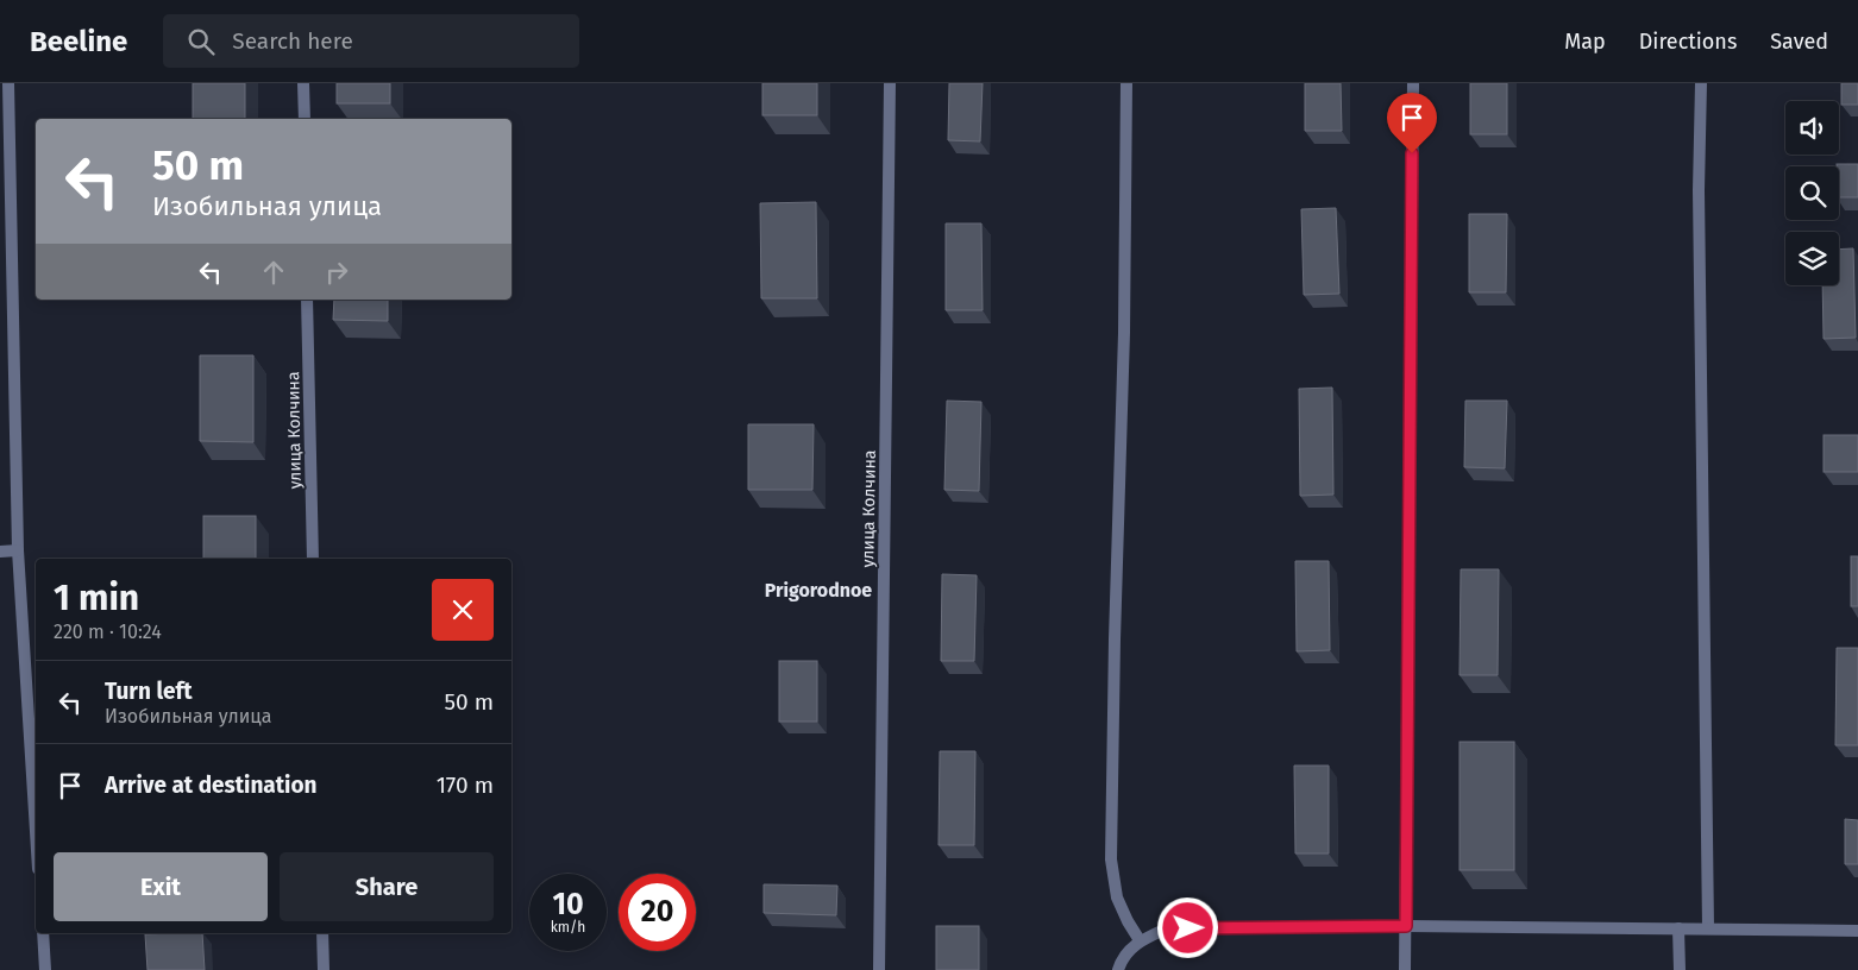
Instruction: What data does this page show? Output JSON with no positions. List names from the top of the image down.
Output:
{
  "streets": {
    "street": ["улица Колчина"]
  },
  "districts": ["Prigorodnoe"],
  "page": {
    "header": "Beeline",
    "search": "Search here",
    "nav": ["Map", "Directions", "Saved"],
    "turn": ["50 m", "Изобильная улица"],
    "heading": ["1 min", "220 m · 10:24"],
    "list": [
      {
        "name": "Turn left",
        "note": "Изобильная улица",
        "value": "50 m"
      },
      {
        "name": "Arrive at destination",
        "value": "170 m"
      }
    ],
    "buttons": ["Exit", "Share"],
    "speed": "10 km/h",
    "limit": "20"
  }
}
